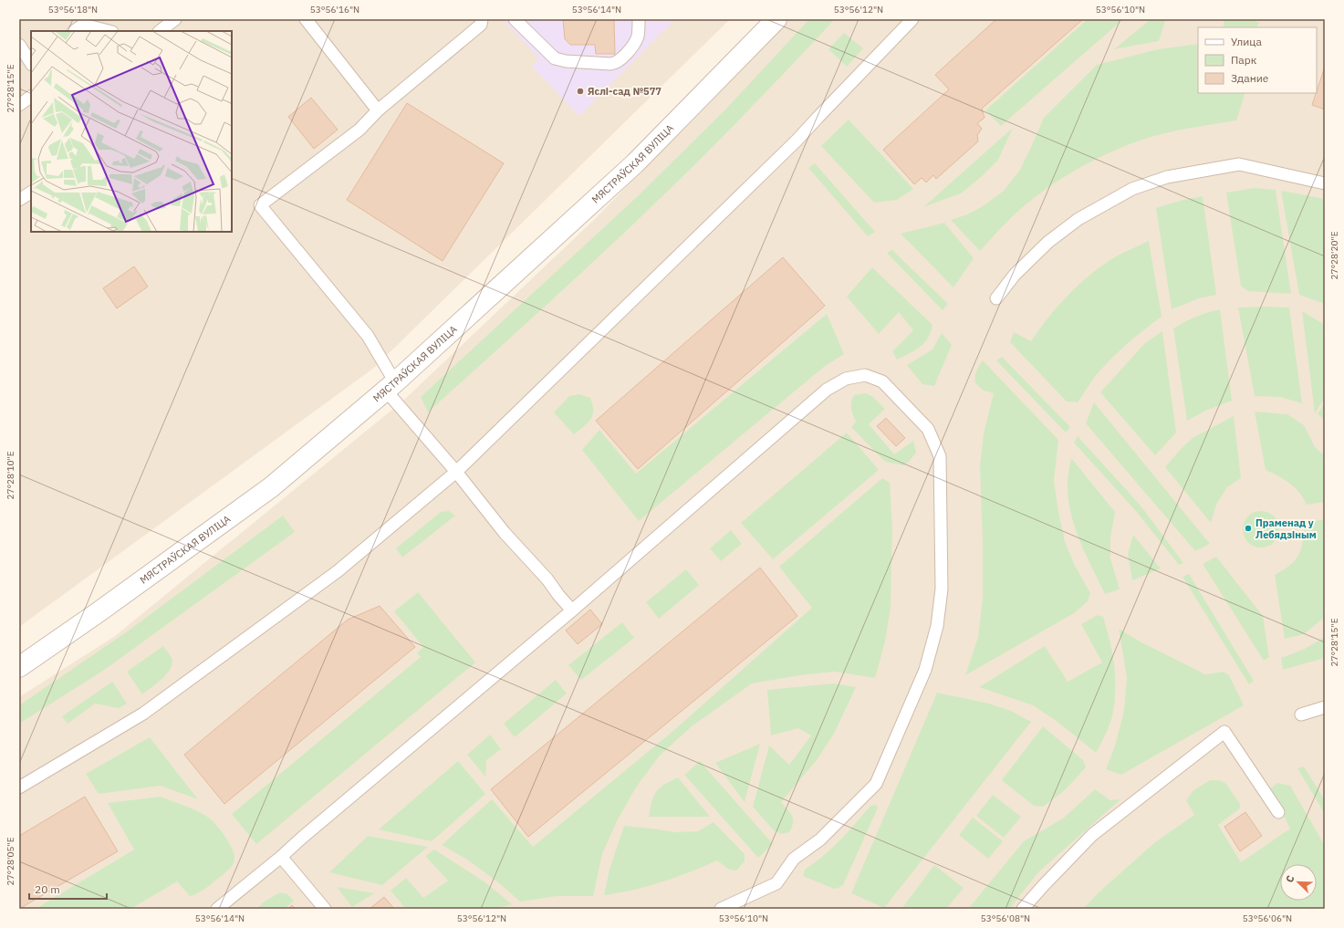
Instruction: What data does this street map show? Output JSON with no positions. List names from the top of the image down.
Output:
{
  "streets": {
    "street": ["МЯСТРАЎСКАЯ ВУЛІЦА"]
  },
  "places": ["Яслі-сад №577", "Праменад у Лебядзіным"],
  "legend": ["Улица", "Парк", "Здание"],
  "scale_bar": "20 m",
  "north": "top left",
  "coordinates": [
    "53°56'18\"N",
    "53°56'16\"N",
    "53°56'14\"N",
    "53°56'12\"N",
    "53°56'10\"N",
    "27°28'15\"E",
    "27°28'20\"E",
    "27°28'10\"E",
    "27°28'05\"E",
    "53°56'08\"N",
    "53°56'06\"N"
  ]
}
